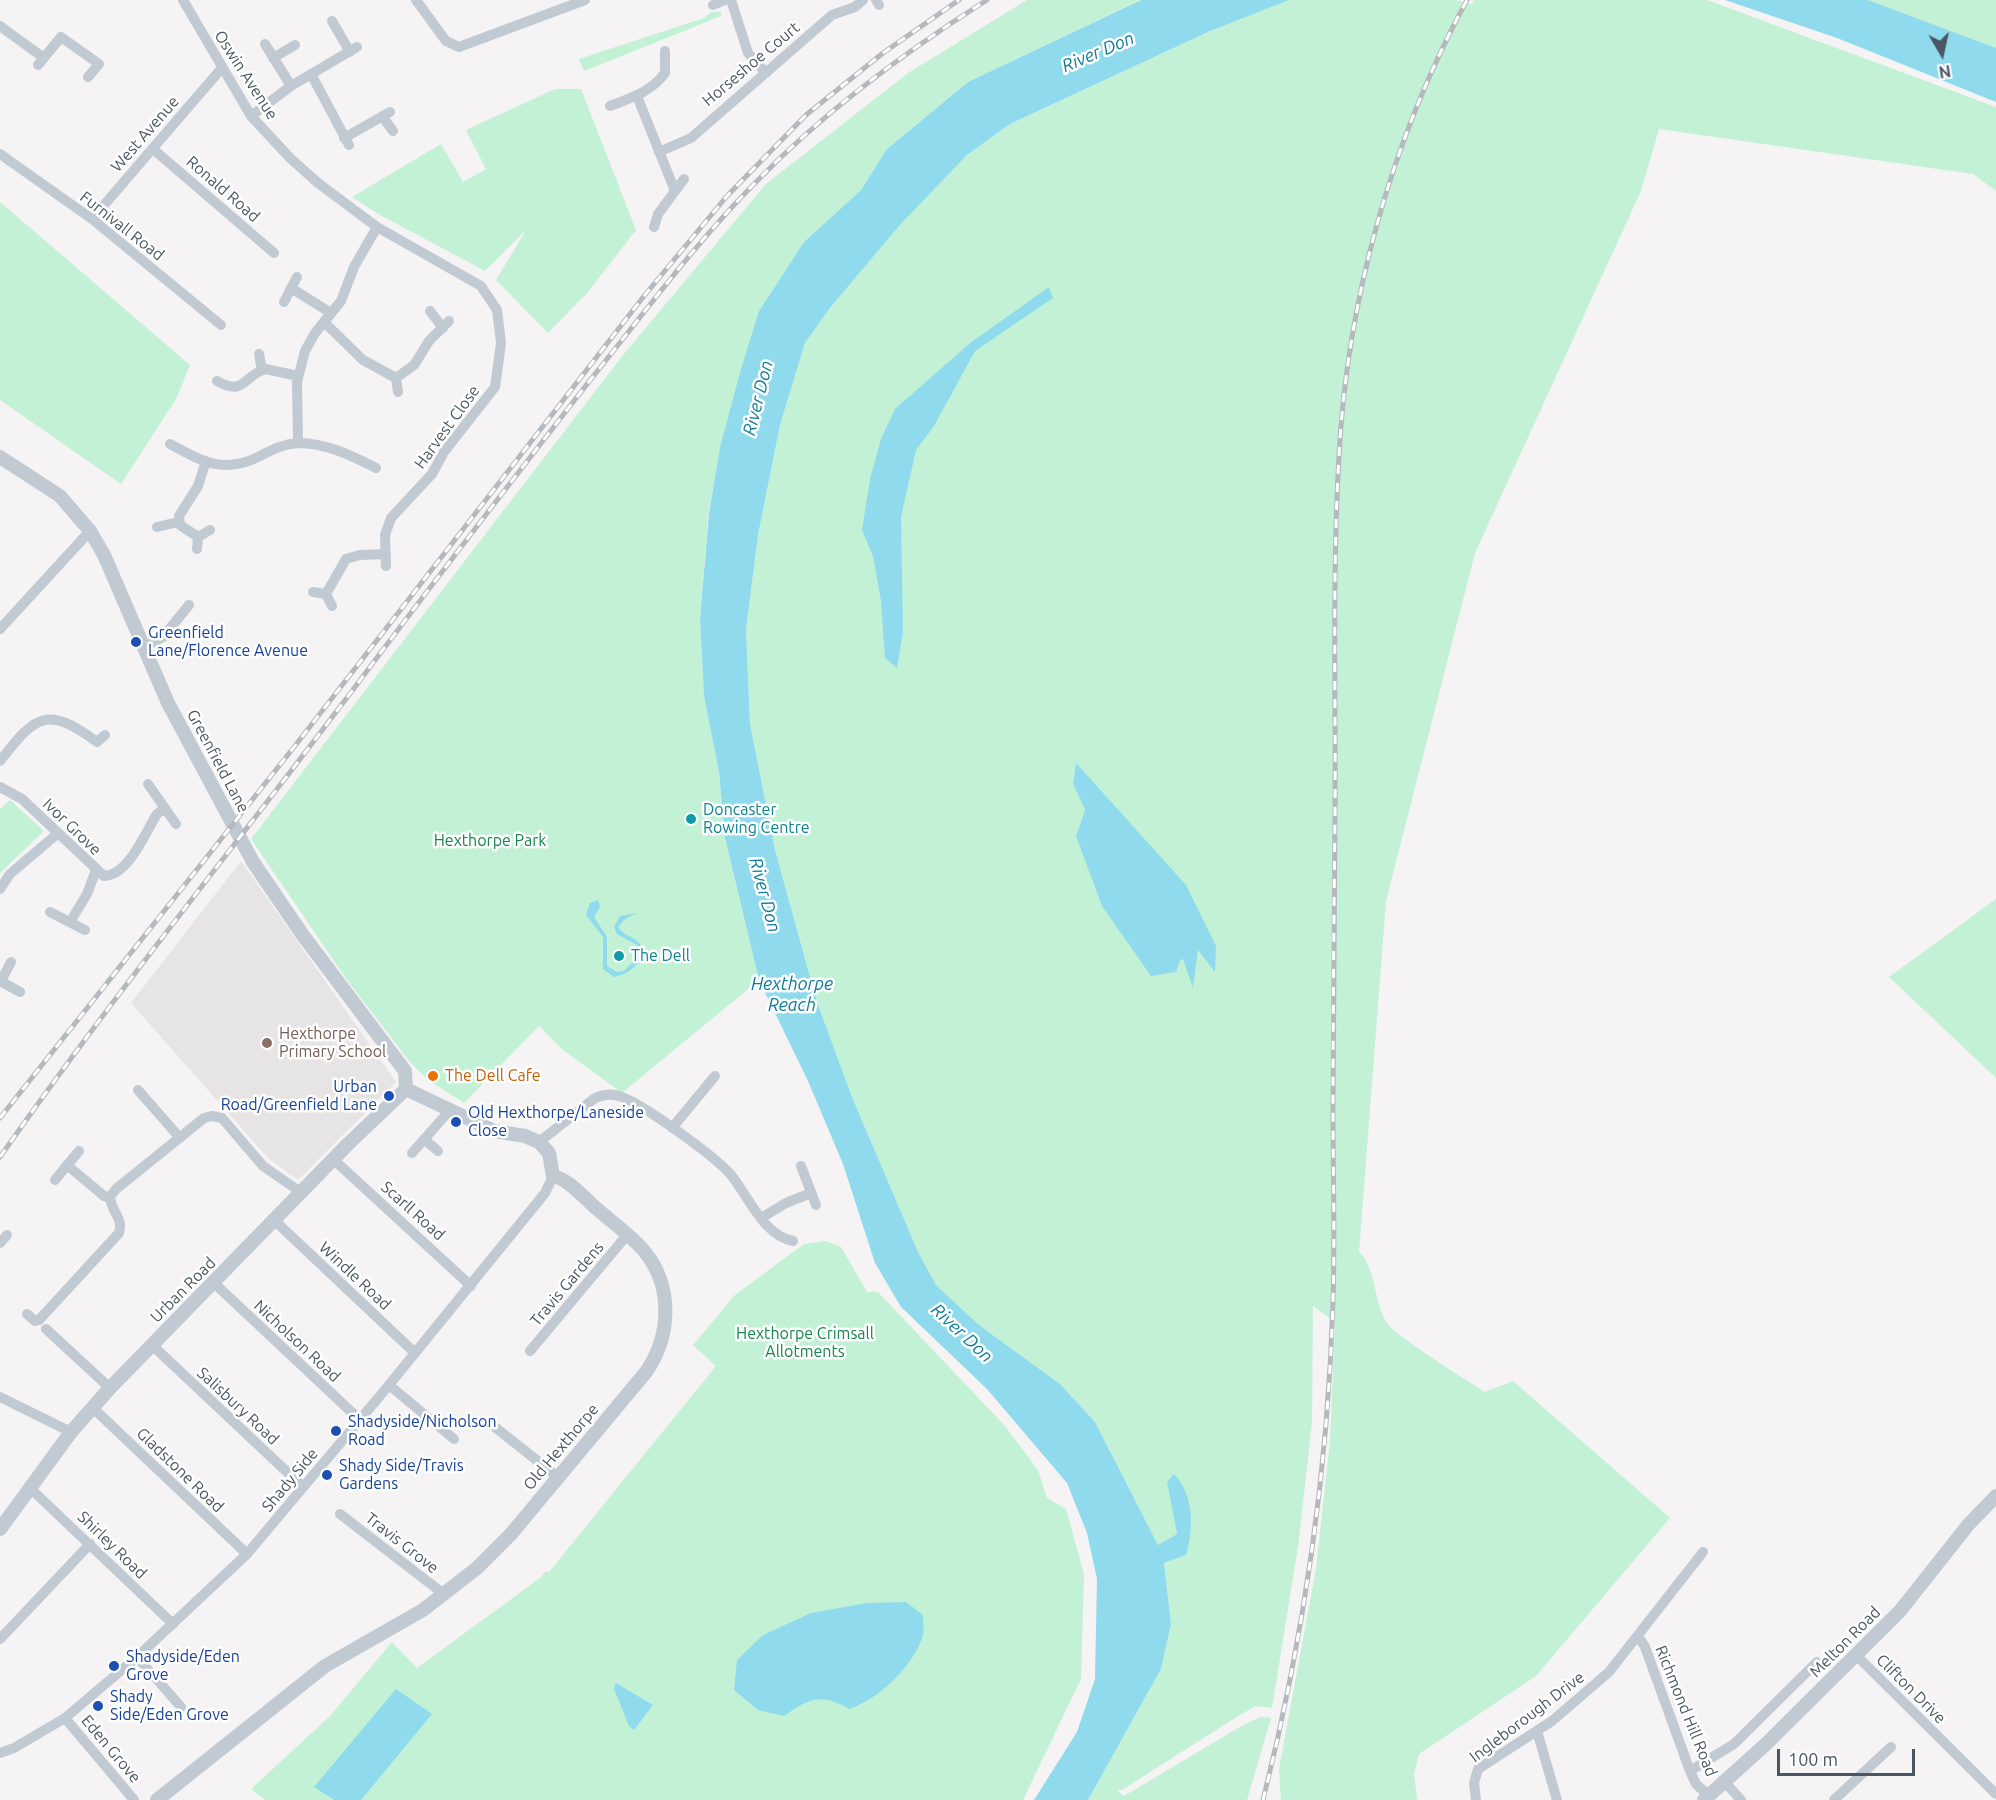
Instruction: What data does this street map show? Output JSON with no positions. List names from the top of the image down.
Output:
{
  "streets": {
    "street": [
      "Horseshoe Court",
      "Oswin Avenue",
      "West Avenue",
      "Ronald Road",
      "Furnivall Road",
      "Harvest Close",
      "Greenfield Lane",
      "Ivor Grove",
      "Scarll Road",
      "Windle Road",
      "Travis Gardens",
      "Urban Road",
      "Nicholson Road",
      "Salisbury Road",
      "Old Hexthorpe",
      "Gladstone Road",
      "Shady Side",
      "Travis Grove",
      "Shirley Road",
      "Melton Road",
      "Clifton Drive",
      "Richmond Hill Road",
      "Ingleborough Drive",
      "Eden Grove"
    ]
  },
  "crossings": [
    ["Oswin Avenue", "West Avenue"],
    ["Oswin Avenue", "Harvest Close"],
    ["West Avenue", "Ronald Road"],
    ["West Avenue", "Furnivall Road"],
    ["Greenfield Lane", "Urban Road"],
    ["Scarll Road", "Urban Road"],
    ["Scarll Road", "Shady Side"],
    ["Windle Road", "Urban Road"],
    ["Windle Road", "Shady Side"],
    ["Travis Gardens", "Old Hexthorpe"],
    ["Urban Road", "Nicholson Road"],
    ["Urban Road", "Salisbury Road"],
    ["Urban Road", "Gladstone Road"],
    ["Urban Road", "Shirley Road"],
    ["Nicholson Road", "Shady Side"],
    ["Salisbury Road", "Shady Side"],
    ["Old Hexthorpe", "Shady Side"],
    ["Old Hexthorpe", "Travis Grove"],
    ["Gladstone Road", "Shady Side"],
    ["Shady Side", "Shirley Road"],
    ["Shady Side", "Eden Grove"],
    ["Melton Road", "Clifton Drive"],
    ["Melton Road", "Richmond Hill Road"],
    ["Richmond Hill Road", "Ingleborough Drive"]
  ],
  "water": ["River Don", "Hexthorpe Reach"],
  "parks": ["Hexthorpe Park", "Hexthorpe Crimsall Allotments"],
  "places": [
    "Greenfield Lane/Florence Avenue",
    "Doncaster Rowing Centre",
    "The Dell",
    "Hexthorpe Primary School",
    "The Dell Cafe",
    "Urban Road/Greenfield Lane",
    "Old Hexthorpe/Laneside Close",
    "Shadyside/Nicholson Road",
    "Shady Side/Travis Gardens",
    "Shadyside/Eden Grove",
    "Shady Side/Eden Grove"
  ],
  "scale_bar": "100 m",
  "north": "bottom"
}
